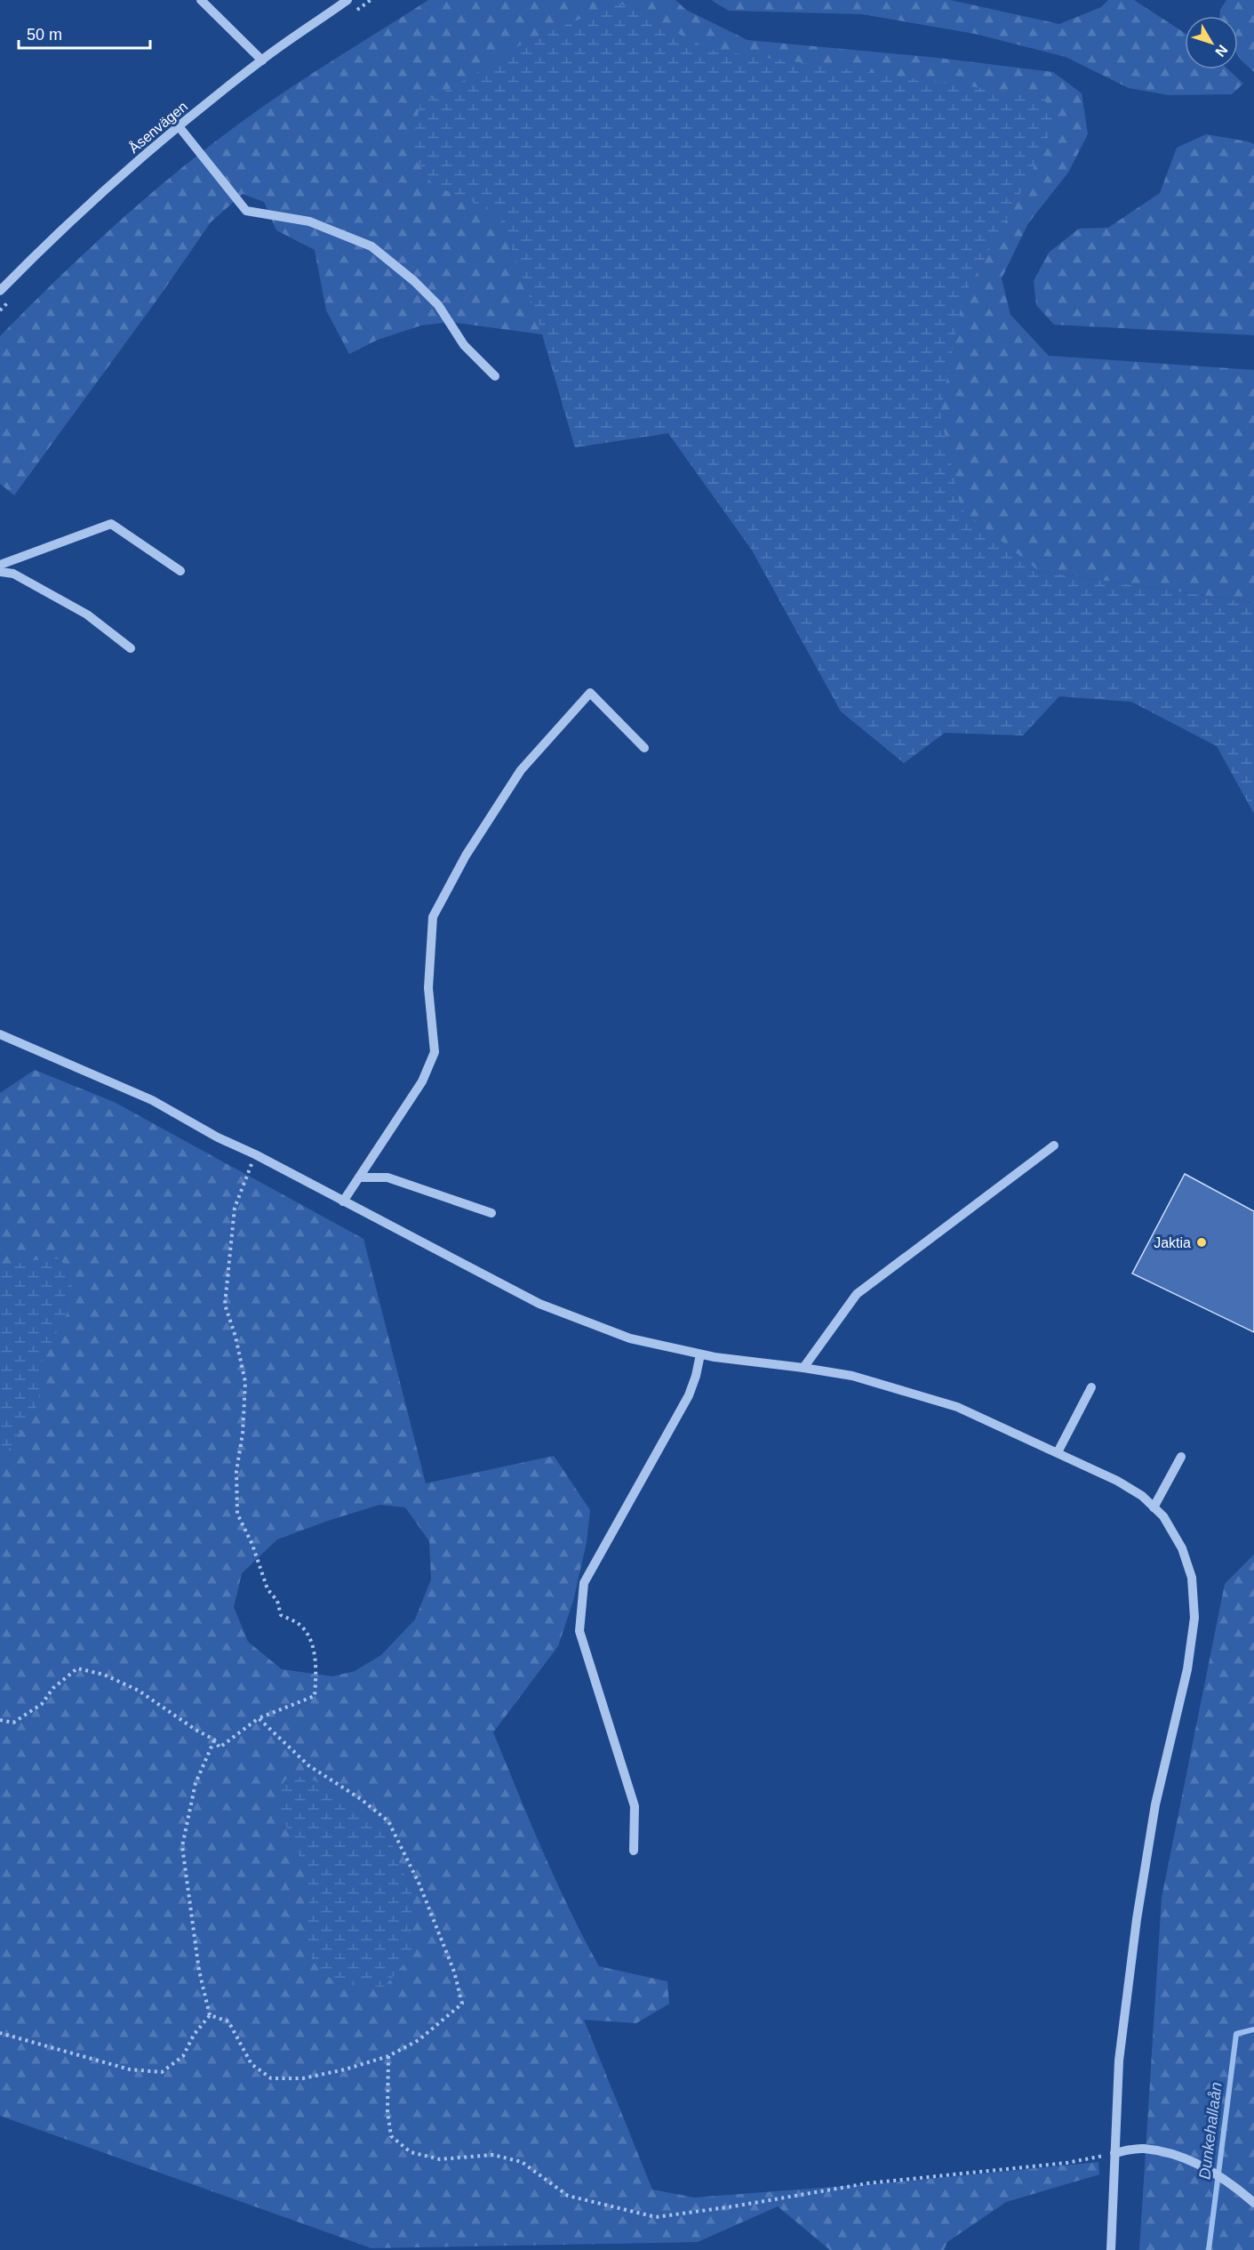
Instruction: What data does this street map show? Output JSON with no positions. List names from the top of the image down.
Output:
{
  "streets": {
    "street": ["Åsenvägen"]
  },
  "water": ["Dunkehallaån"],
  "places": ["Jaktia"],
  "scale_bar": "50 m",
  "north": "bottom right"
}
